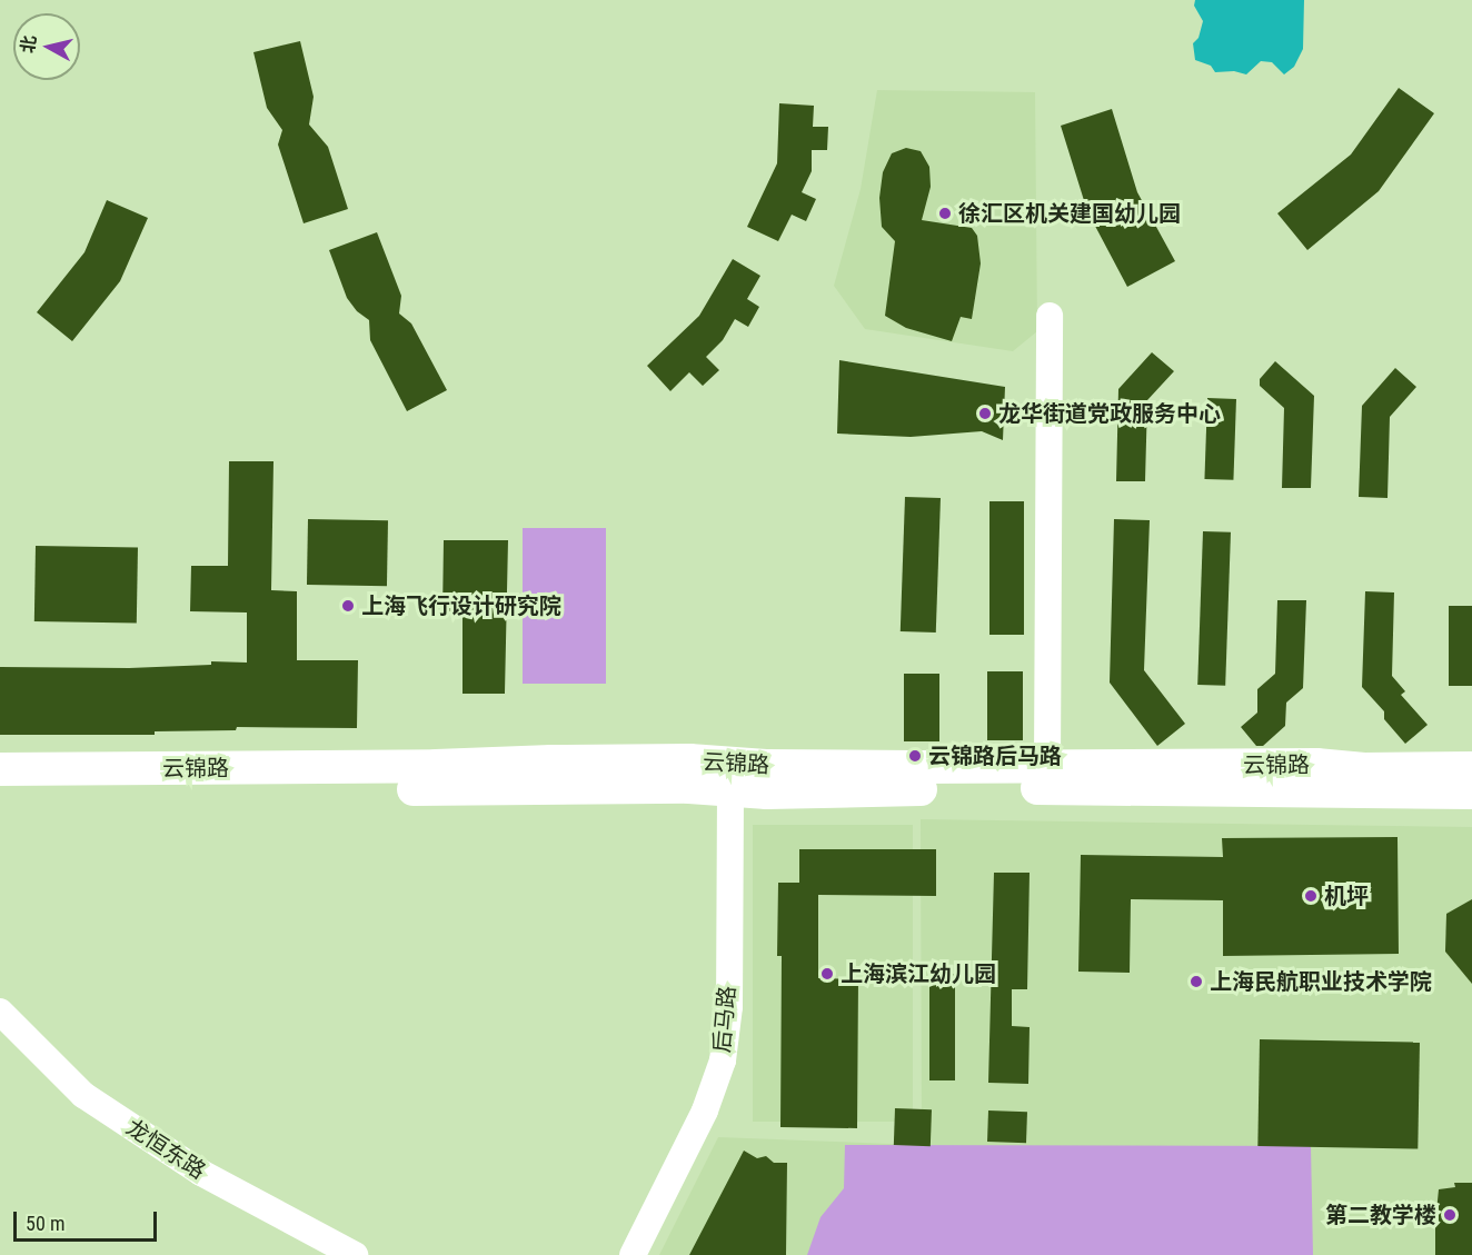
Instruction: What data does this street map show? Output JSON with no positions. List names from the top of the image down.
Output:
{
  "streets": {
    "main road": ["云锦路"],
    "street": ["后马路", "龙恒东路"]
  },
  "crossings": [
    ["云锦路", "后马路"]
  ],
  "places": [
    "徐汇区机关建国幼儿园",
    "龙华街道党政服务中心",
    "上海飞行设计研究院",
    "云锦路后马路",
    "机坪",
    "上海滨江幼儿园",
    "上海民航职业技术学院",
    "第二教学楼"
  ],
  "scale_bar": "50 m",
  "north": "left"
}
